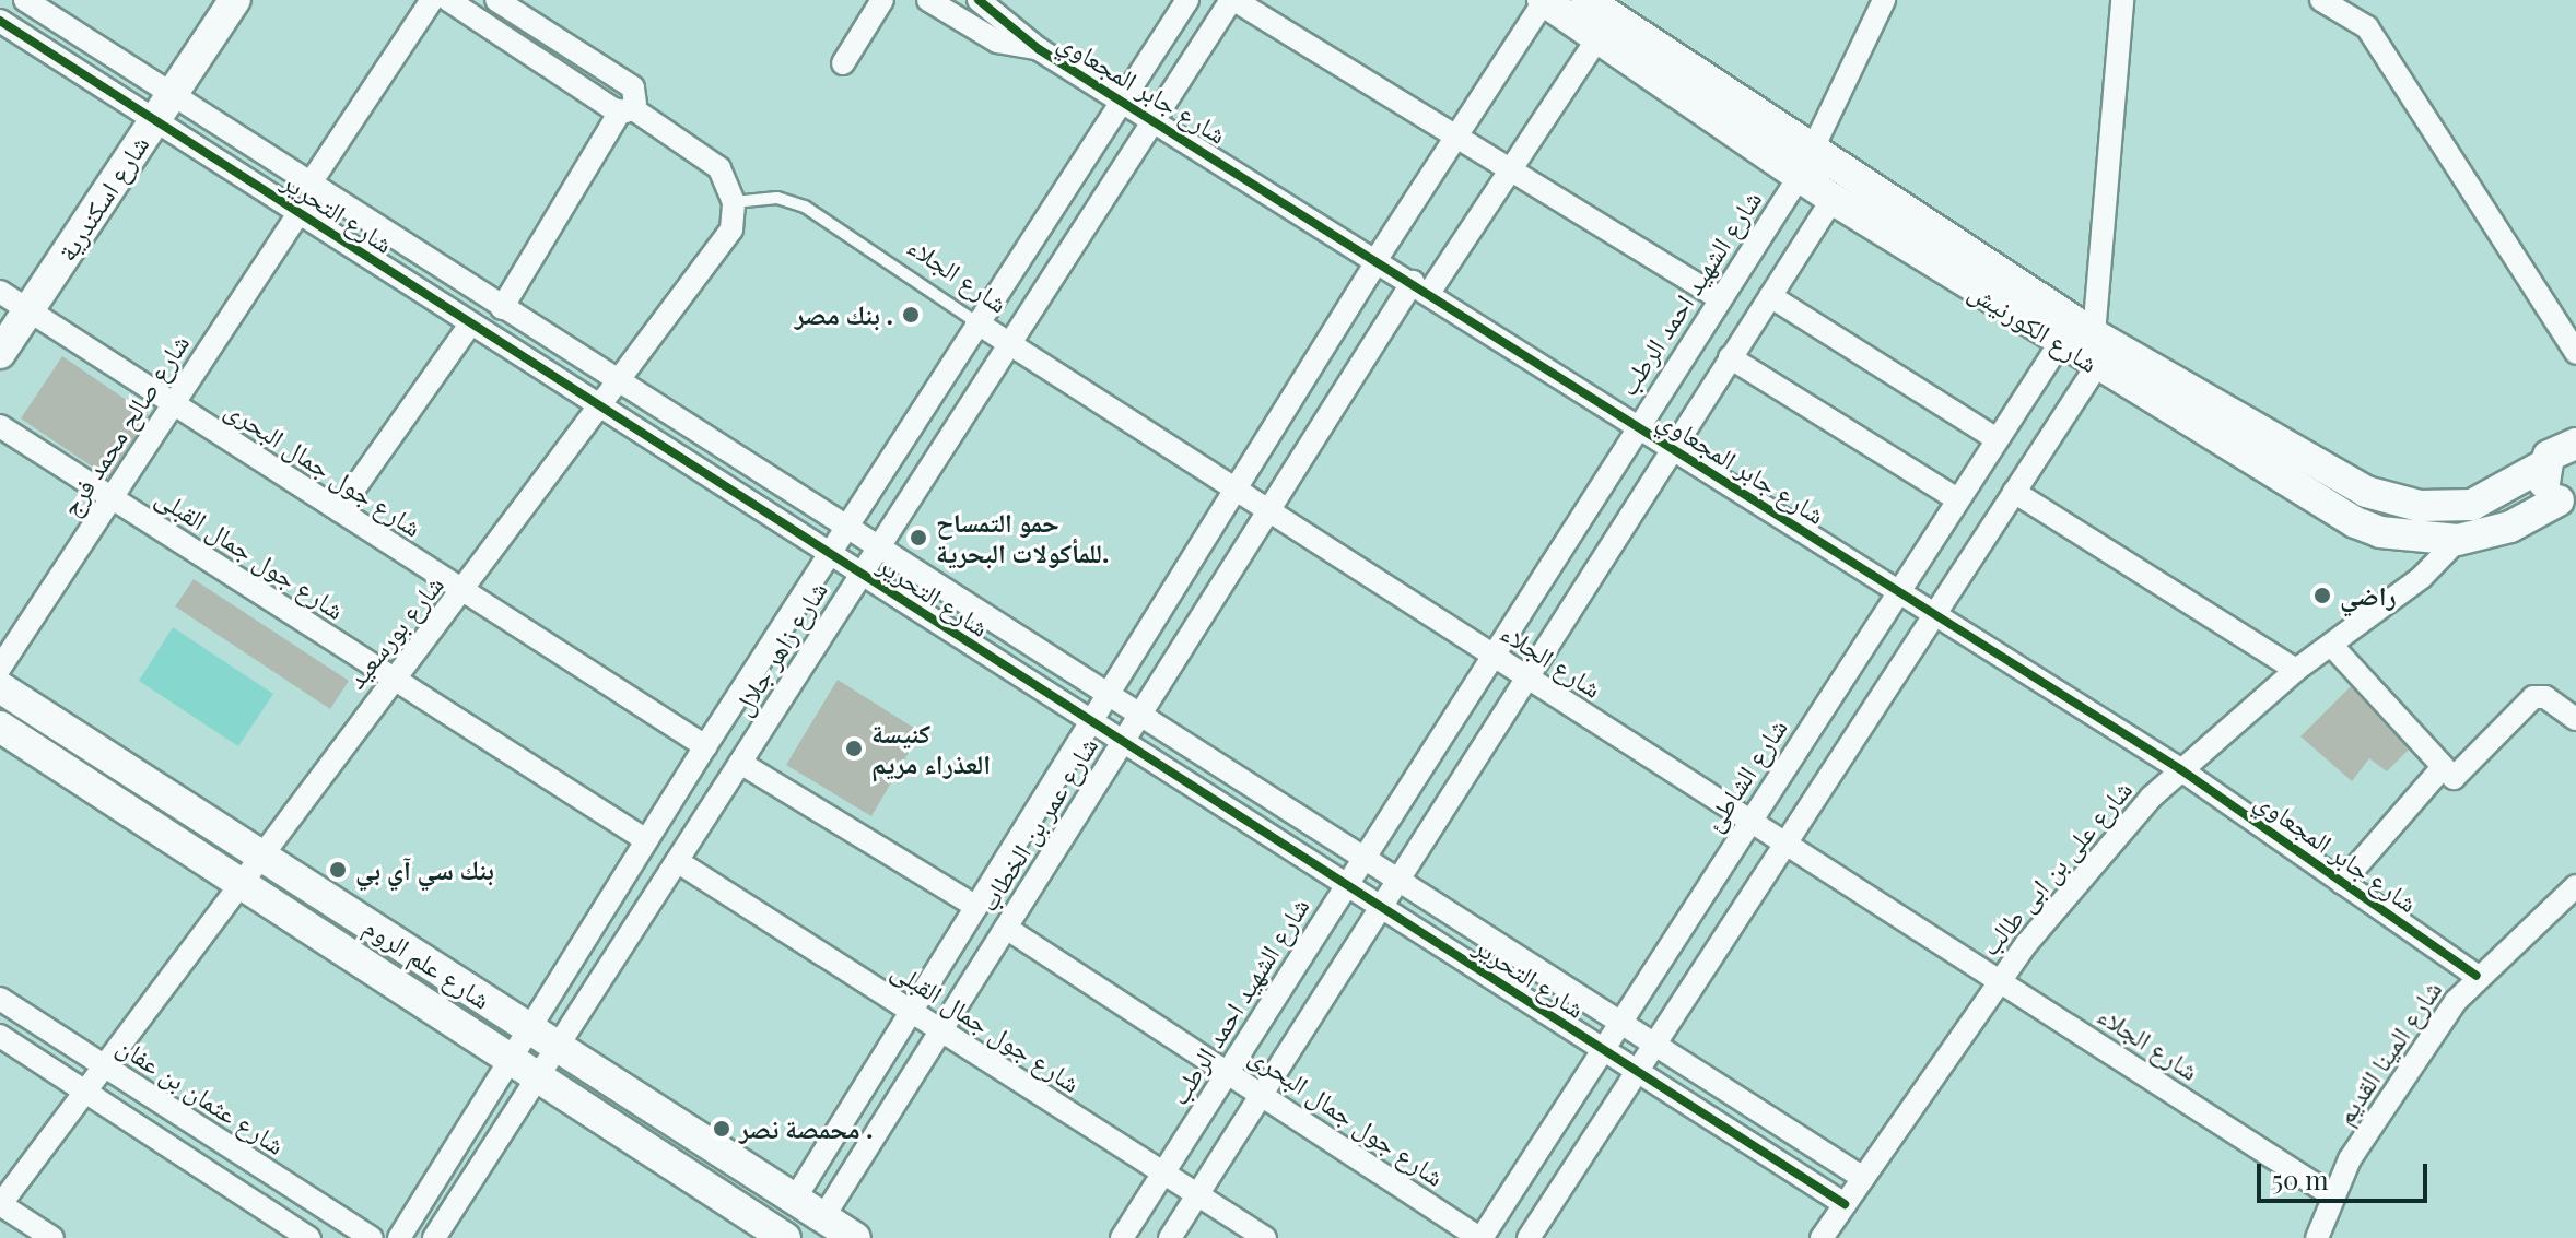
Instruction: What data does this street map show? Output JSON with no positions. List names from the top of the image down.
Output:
{
  "streets": {
    "street": [
      "شارع جابر المجعاوي",
      "شارع اسكندرية",
      "شارع التحرير",
      "شارع الجلاء",
      "شارع الشهيد احمد الرطب",
      "شارع الكورنيش",
      "شارع صالح محمد فرج",
      "شارع جول جمال البحرى",
      "شارع جول جمال القبلى",
      "شارع بورسعيد",
      "شارع زاهر جلال",
      "شارع الشاطئ",
      "شارع عمر بن الخطاب",
      "شارع على بن ابى طالب",
      "شارع علم الروم",
      "شارع المينا القديم",
      "شارع عثمان بن عفان"
    ]
  },
  "crossings": [
    ["شارع جابر المجعاوي", "شارع الشهيد احمد الرطب"],
    ["شارع جابر المجعاوي", "شارع زاهر جلال"],
    ["شارع جابر المجعاوي", "شارع الشاطئ"],
    ["شارع جابر المجعاوي", "شارع عمر بن الخطاب"],
    ["شارع جابر المجعاوي", "شارع على بن ابى طالب"],
    ["شارع جابر المجعاوي", "شارع المينا القديم"],
    ["شارع اسكندرية", "شارع التحرير"],
    ["شارع اسكندرية", "شارع جول جمال البحرى"],
    ["شارع التحرير", "شارع الشهيد احمد الرطب"],
    ["شارع التحرير", "شارع صالح محمد فرج"],
    ["شارع التحرير", "شارع بورسعيد"],
    ["شارع التحرير", "شارع زاهر جلال"],
    ["شارع التحرير", "شارع الشاطئ"],
    ["شارع التحرير", "شارع عمر بن الخطاب"],
    ["شارع التحرير", "شارع على بن ابى طالب"],
    ["شارع الجلاء", "شارع الشهيد احمد الرطب"],
    ["شارع الجلاء", "شارع بورسعيد"],
    ["شارع الجلاء", "شارع زاهر جلال"],
    ["شارع الجلاء", "شارع الشاطئ"],
    ["شارع الجلاء", "شارع عمر بن الخطاب"],
    ["شارع الجلاء", "شارع على بن ابى طالب"],
    ["شارع الجلاء", "شارع المينا القديم"],
    ["شارع الشهيد احمد الرطب", "شارع الكورنيش"],
    ["شارع الشهيد احمد الرطب", "شارع جول جمال البحرى"],
    ["شارع الشهيد احمد الرطب", "شارع جول جمال القبلى"],
    ["شارع الكورنيش", "شارع الشاطئ"],
    ["شارع الكورنيش", "شارع عمر بن الخطاب"],
    ["شارع الكورنيش", "شارع على بن ابى طالب"],
    ["شارع صالح محمد فرج", "شارع جول جمال البحرى"],
    ["شارع صالح محمد فرج", "شارع جول جمال القبلى"],
    ["شارع جول جمال البحرى", "شارع بورسعيد"],
    ["شارع جول جمال البحرى", "شارع زاهر جلال"],
    ["شارع جول جمال البحرى", "شارع الشاطئ"],
    ["شارع جول جمال البحرى", "شارع عمر بن الخطاب"],
    ["شارع جول جمال القبلى", "شارع بورسعيد"],
    ["شارع جول جمال القبلى", "شارع زاهر جلال"],
    ["شارع جول جمال القبلى", "شارع عمر بن الخطاب"],
    ["شارع بورسعيد", "شارع علم الروم"],
    ["شارع بورسعيد", "شارع عثمان بن عفان"],
    ["شارع زاهر جلال", "شارع علم الروم"],
    ["شارع عمر بن الخطاب", "شارع علم الروم"]
  ],
  "places": [
    "بنك مصر .",
    "حمو التمساح للمأكولات البحرية.",
    "راضي",
    "كنيسة العذراء مريم",
    "بنك سي آي بي",
    "محمصة نصر ."
  ],
  "scale_bar": "50 m"
}
